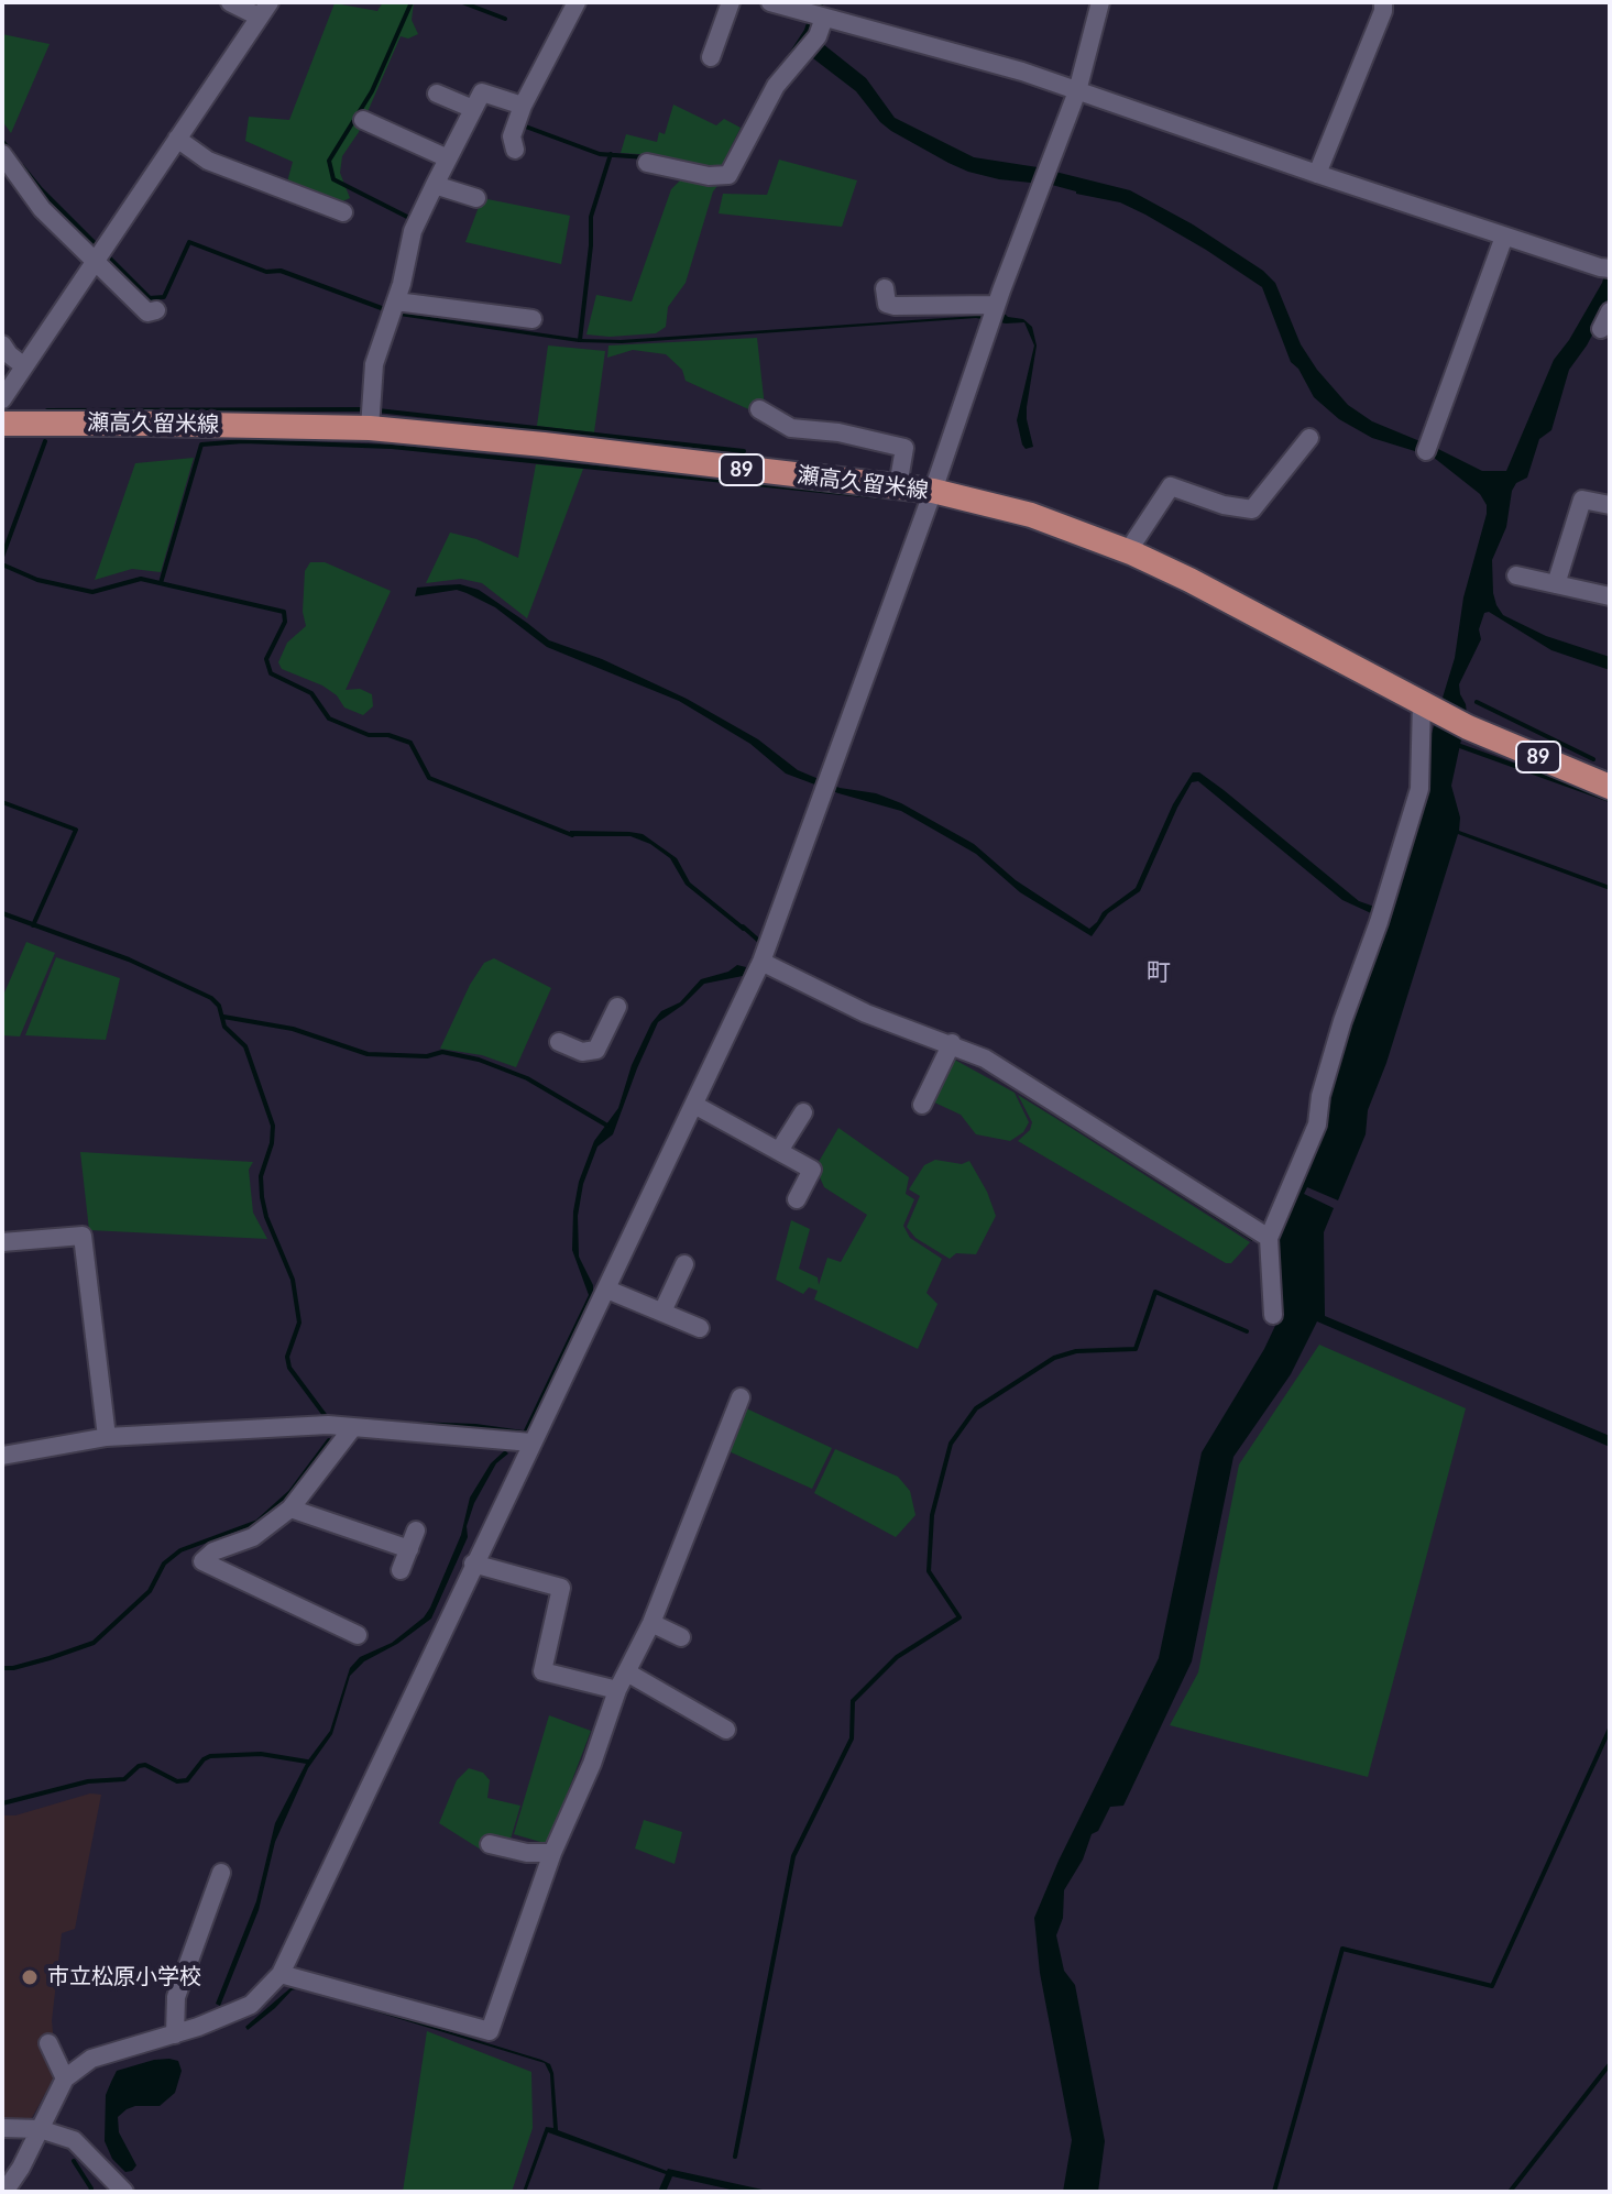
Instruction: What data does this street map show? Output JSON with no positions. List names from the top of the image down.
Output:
{
  "streets": {
    "main road": ["瀬高久留米線", "89"]
  },
  "districts": ["町"],
  "places": ["市立松原小学校"]
}
